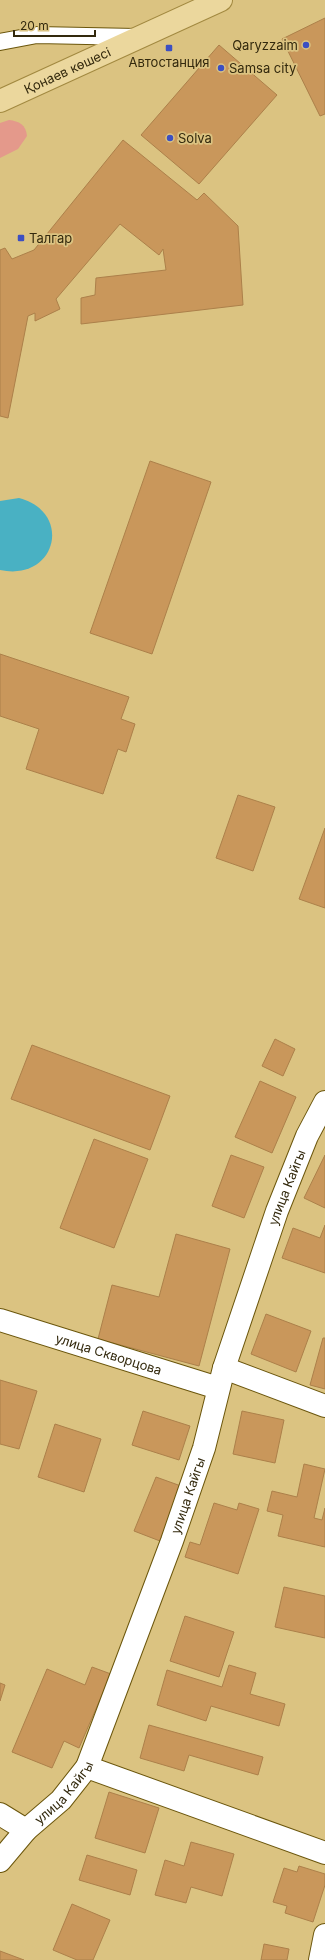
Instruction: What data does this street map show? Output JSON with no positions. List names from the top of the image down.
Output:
{
  "streets": {
    "main road": ["Қонаев көшесі"],
    "street": ["улица Кайгы", "улица Скворцова"]
  },
  "crossings": [
    ["улица Кайгы", "улица Скворцова"]
  ],
  "places": {
    "other": ["Qaryzzaim", "Samsa city", "Solva"],
    "transit": ["Автостанция", "Талгар"]
  },
  "scale_bar": "20 m"
}
